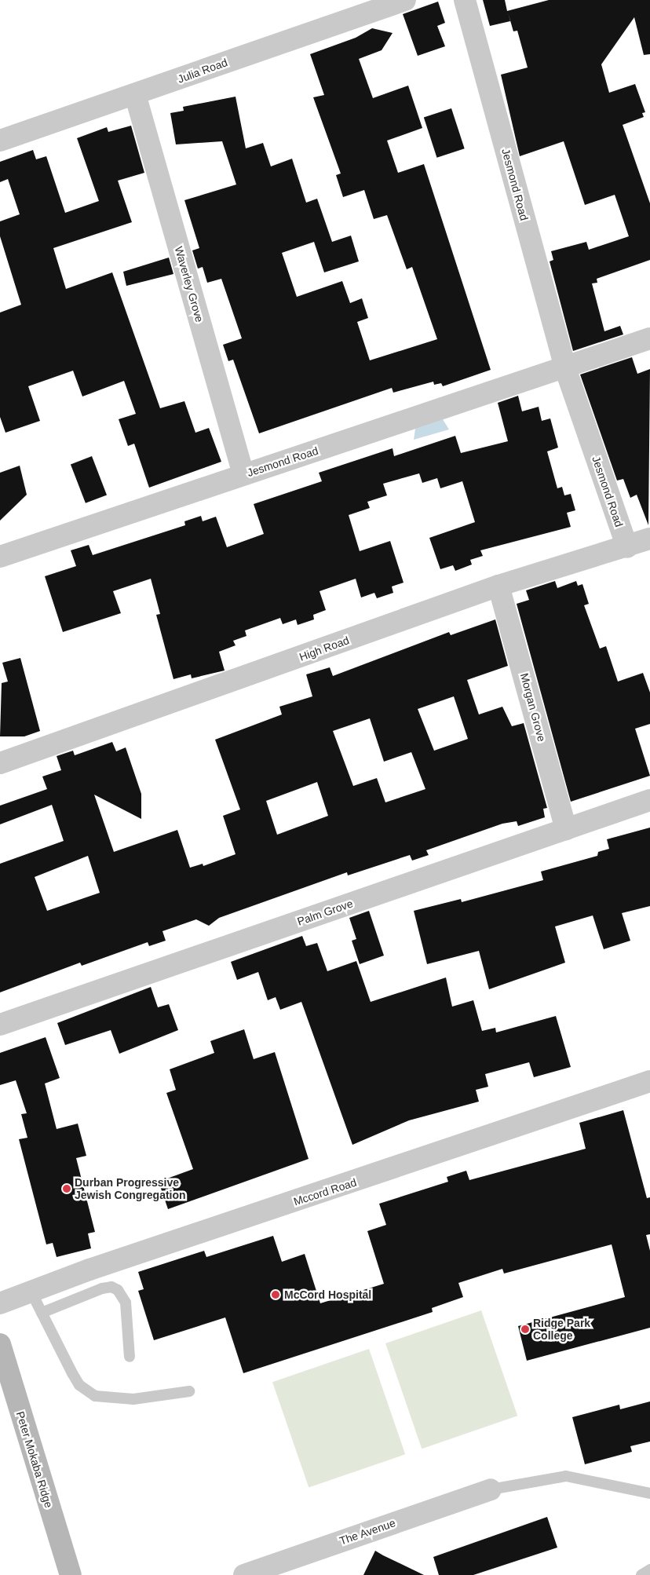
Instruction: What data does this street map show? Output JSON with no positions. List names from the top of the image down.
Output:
{
  "streets": {
    "street": [
      "Julia Road",
      "Jesmond Road",
      "Waverley Grove",
      "High Road",
      "Morgan Grove",
      "Palm Grove",
      "Mccord Road",
      "Peter Mokaba Ridge",
      "The Avenue"
    ]
  },
  "crossings": [
    ["Julia Road", "Waverley Grove"],
    ["Jesmond Road", "Waverley Grove"],
    ["Jesmond Road", "High Road"],
    ["High Road", "Morgan Grove"],
    ["Morgan Grove", "Palm Grove"]
  ],
  "places": ["Durban Progressive Jewish Congregation", "McCord Hospital", "Ridge Park College"]
}
